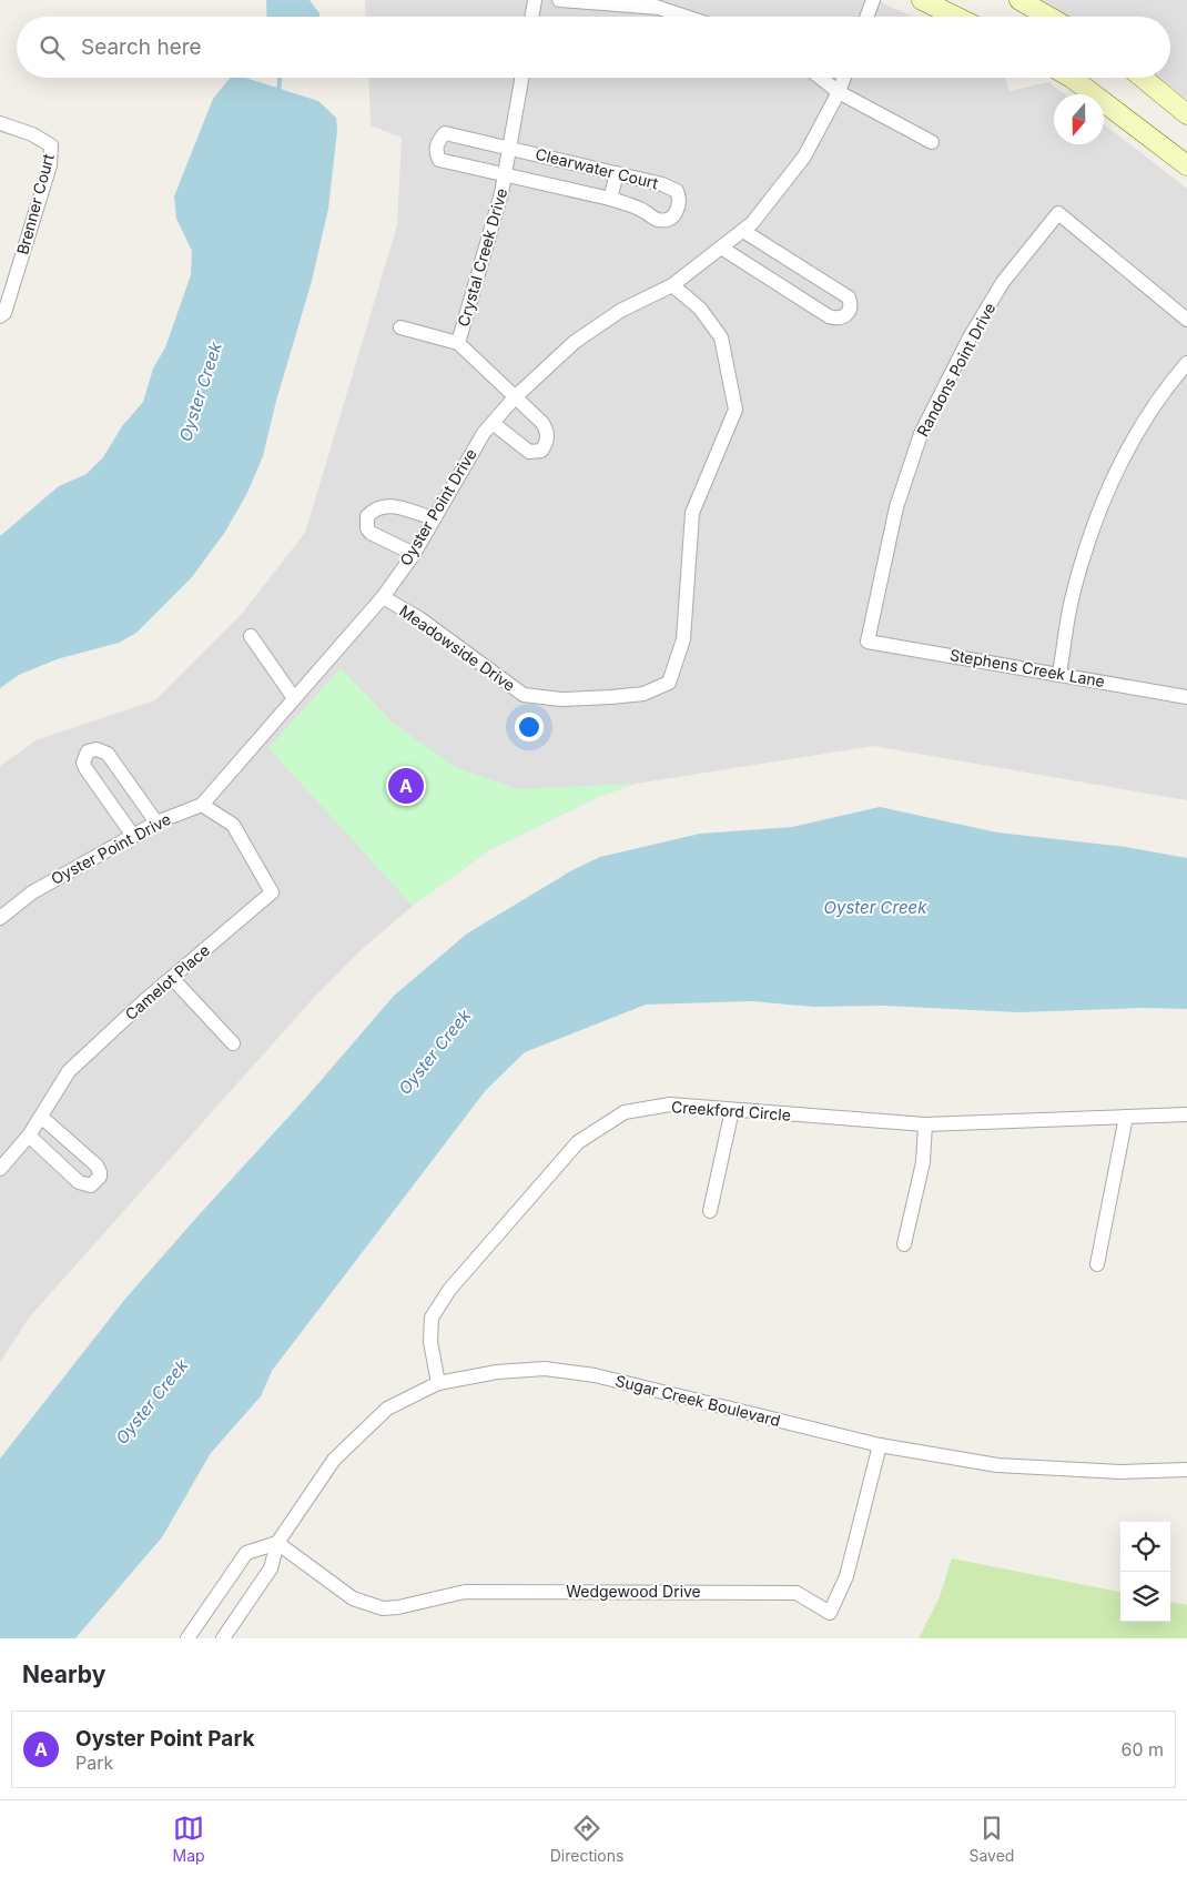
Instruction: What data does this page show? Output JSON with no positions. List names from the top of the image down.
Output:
{
  "streets": {
    "street": [
      "Clearwater Court",
      "Brenner Court",
      "Crystal Creek Drive",
      "Randons Point Drive",
      "Oyster Point Drive",
      "Meadowside Drive",
      "Stephens Creek Lane",
      "Camelot Place",
      "Creekford Circle",
      "Sugar Creek Boulevard",
      "Wedgewood Drive"
    ]
  },
  "crossings": [
    ["Clearwater Court", "Crystal Creek Drive"],
    ["Crystal Creek Drive", "Oyster Point Drive"],
    ["Randons Point Drive", "Stephens Creek Lane"],
    ["Oyster Point Drive", "Meadowside Drive"],
    ["Oyster Point Drive", "Camelot Place"],
    ["Creekford Circle", "Sugar Creek Boulevard"],
    ["Sugar Creek Boulevard", "Wedgewood Drive"]
  ],
  "water": ["Oyster Creek"],
  "north": "bottom",
  "page": {
    "search": "Search here",
    "pins": "A",
    "heading": "Nearby",
    "list": [
      {
        "mark": "A",
        "name": "Oyster Point Park",
        "note": "Park",
        "value": "60 m"
      }
    ],
    "nav": ["Map", "Directions", "Saved"]
  }
}
